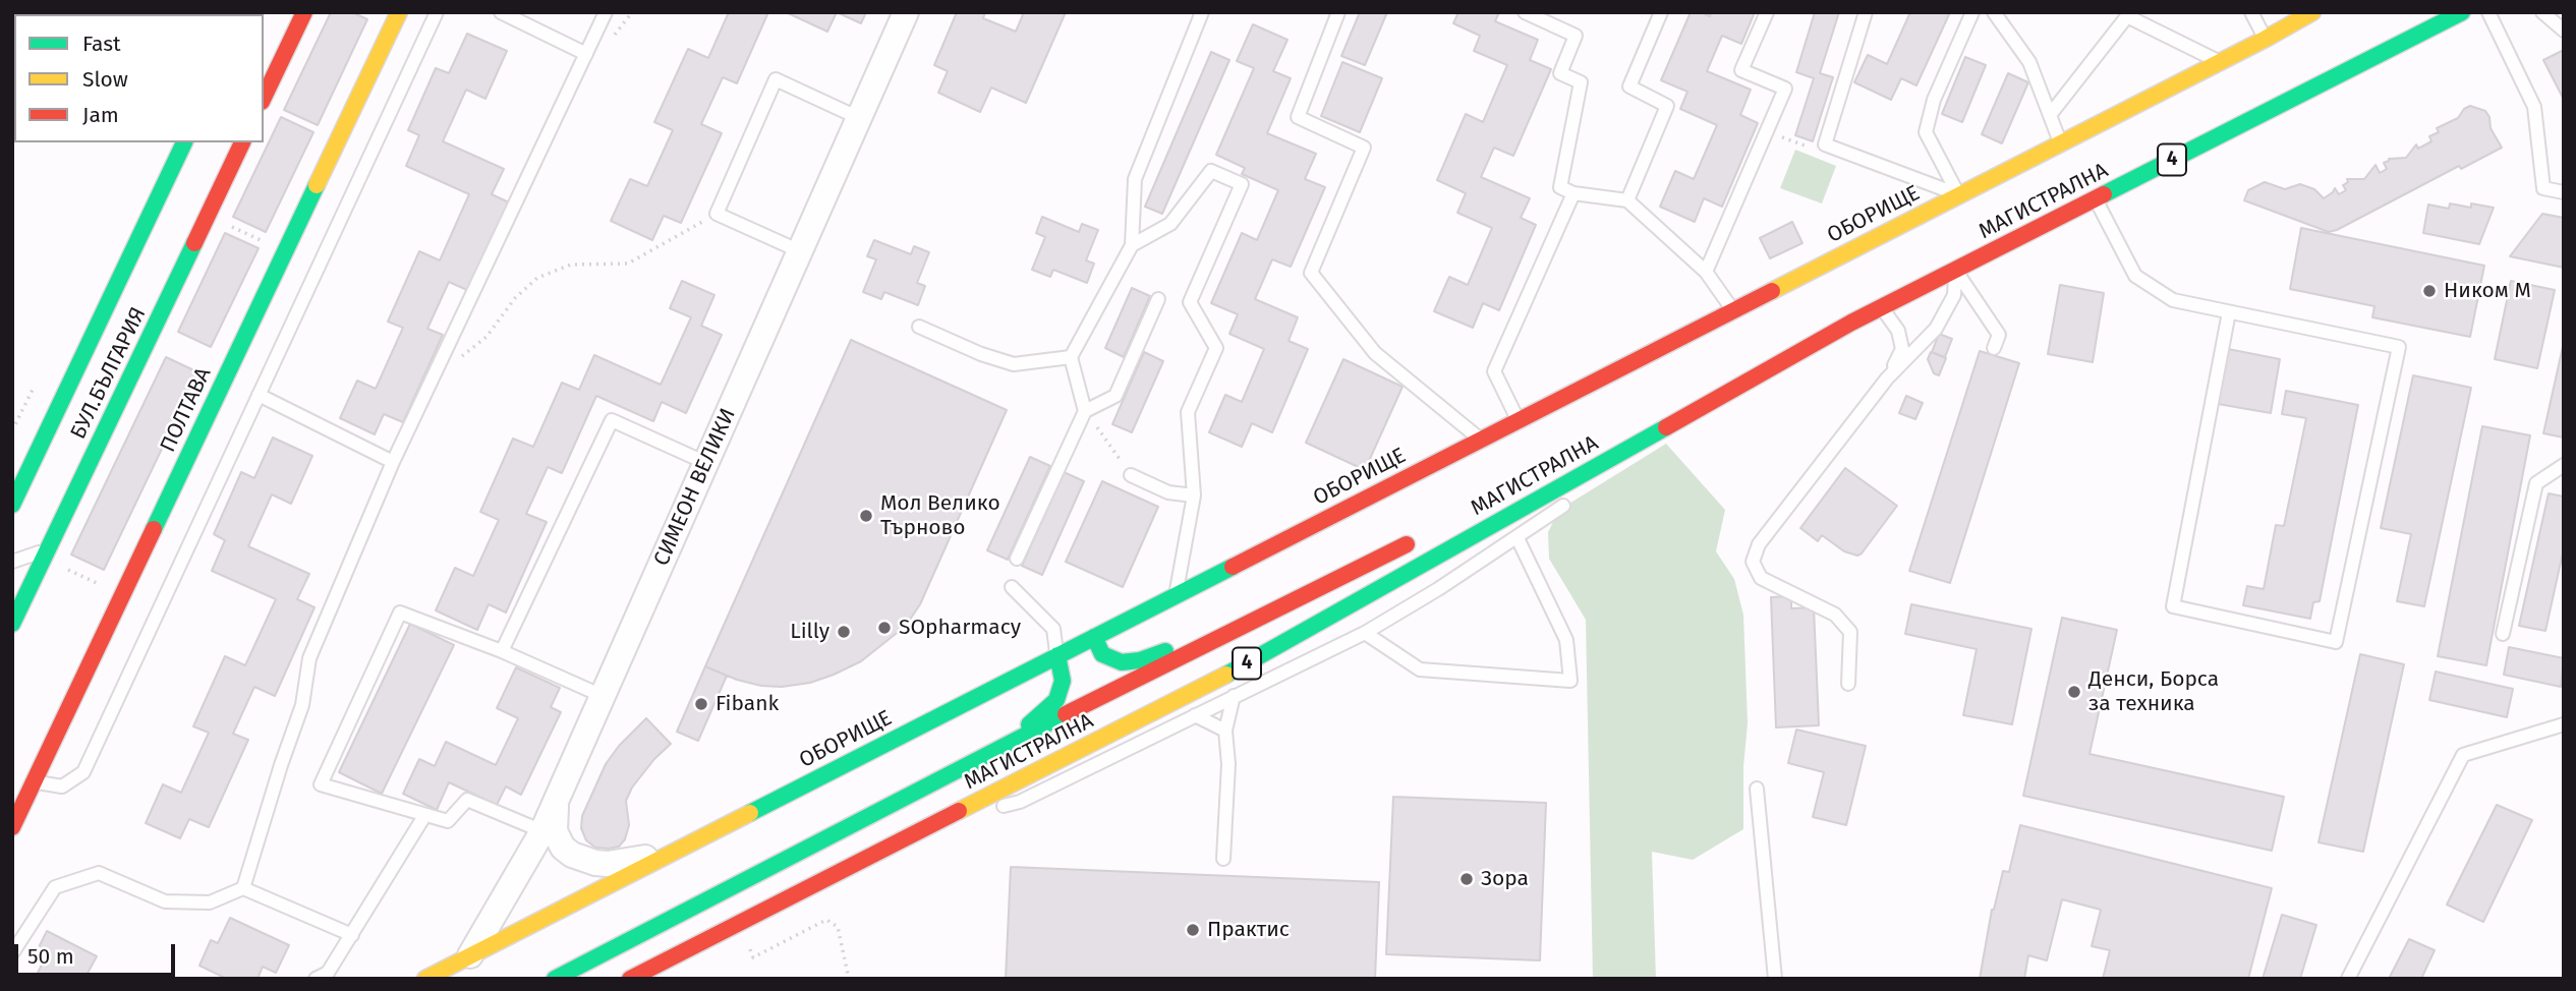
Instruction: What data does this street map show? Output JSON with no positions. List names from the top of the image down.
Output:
{
  "streets": {
    "main road": [
      "4",
      "МАГИСТРАЛНА",
      "ОБОРИЩЕ",
      "БУЛ.БЪЛГАРИЯ",
      "ПОЛТАВА"
    ],
    "street": ["СИМЕОН ВЕЛИКИ"]
  },
  "crossings": [
    ["4", "МАГИСТРАЛНА"],
    ["ОБОРИЩЕ", "СИМЕОН ВЕЛИКИ"]
  ],
  "places": [
    "Ником М",
    "Мол Велико Търново",
    "SOpharmacy",
    "Lilly",
    "Денси, Борса за техника",
    "Fibank",
    "Зора",
    "Практис"
  ],
  "legend": ["Fast", "Slow", "Jam"],
  "scale_bar": "50 m"
}
